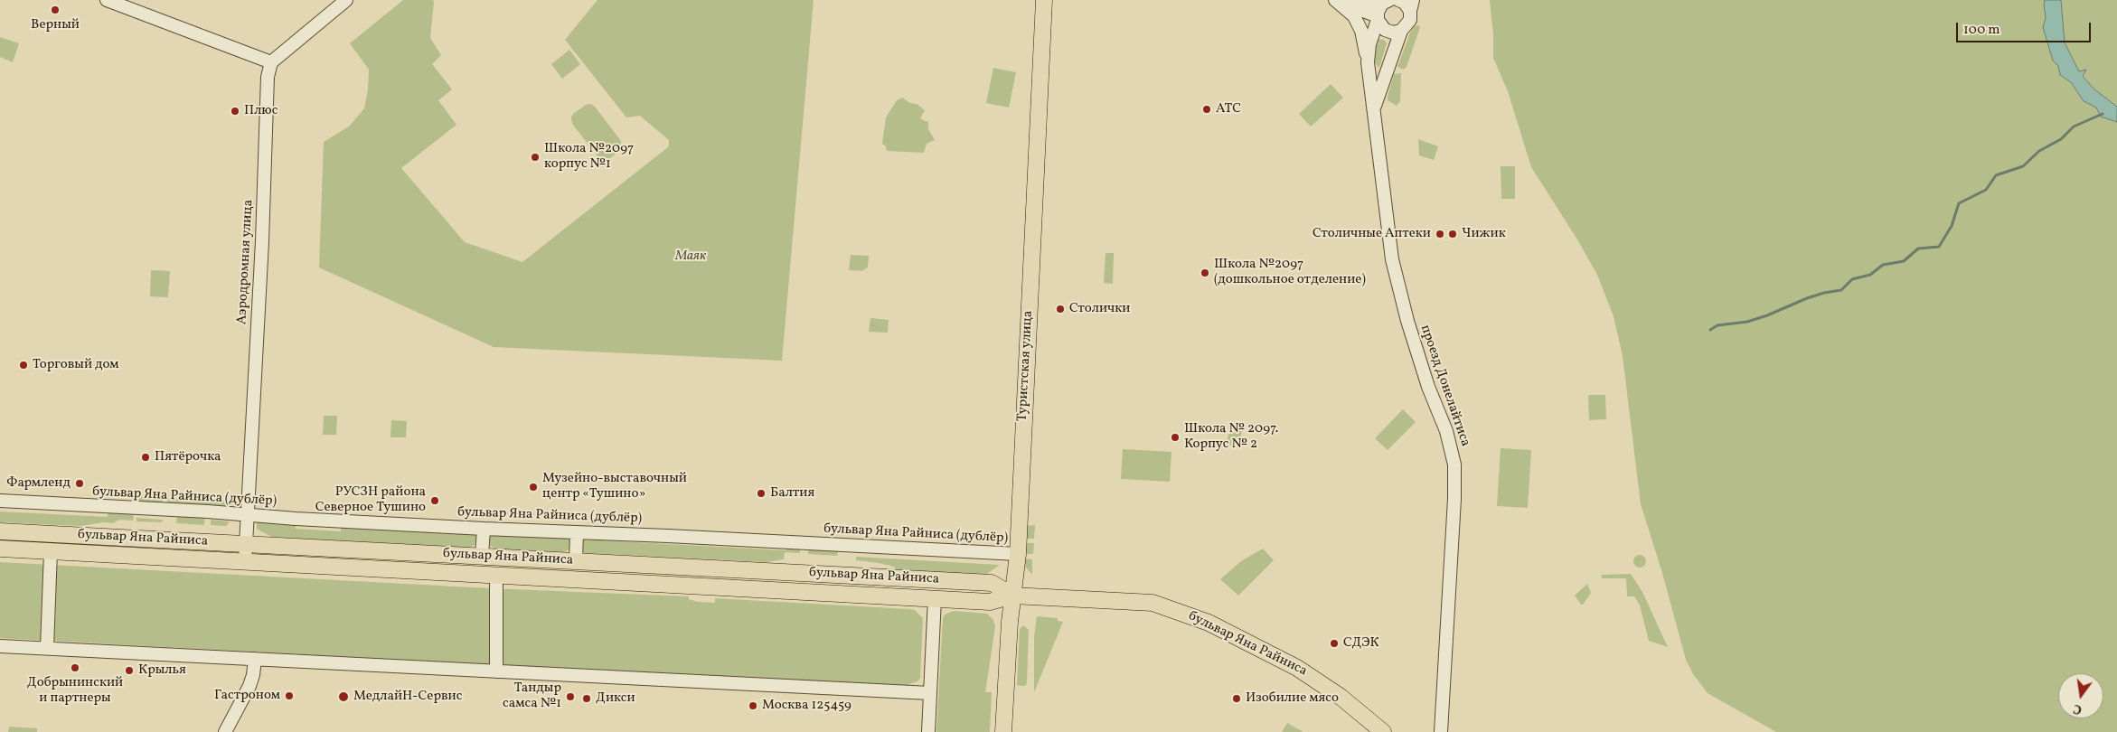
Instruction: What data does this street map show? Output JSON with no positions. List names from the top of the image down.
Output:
{
  "streets": {
    "main road": ["Туристская улица", "бульвар Яна Райниса"],
    "street": ["Аэродромная улица", "проезд Донелайтиса", "бульвар Яна Райниса (дублёр)"]
  },
  "crossings": [
    ["Аэродромная улица", "бульвар Яна Райниса (дублёр)"],
    ["Аэродромная улица", "бульвар Яна Райниса"],
    ["Туристская улица", "бульвар Яна Райниса (дублёр)"],
    ["Туристская улица", "бульвар Яна Райниса"]
  ],
  "parks": ["Маяк"],
  "places": [
    "Верный",
    "АТС",
    "Плюс",
    "Школа №2097 корпус №1",
    "Столичные Аптеки",
    "Чижик",
    "Школа №2097 (дошкольное отделение)",
    "Столички",
    "Торговый дом",
    "Школа № 2097. Корпус № 2",
    "Пятёрочка",
    "Фармленд",
    "Музейно-выставочный центр «Тушино»",
    "Балтия",
    "РУСЗН района Северное Тушино",
    "СДЭК",
    "Добрынинский и партнеры",
    "Крылья",
    "Гастроном",
    "МедлайН-Сервис",
    "Тандыр самса №1",
    "Дикси",
    "Изобилие мясо",
    "Москва 125459"
  ],
  "scale_bar": "100 m",
  "north": "bottom"
}
